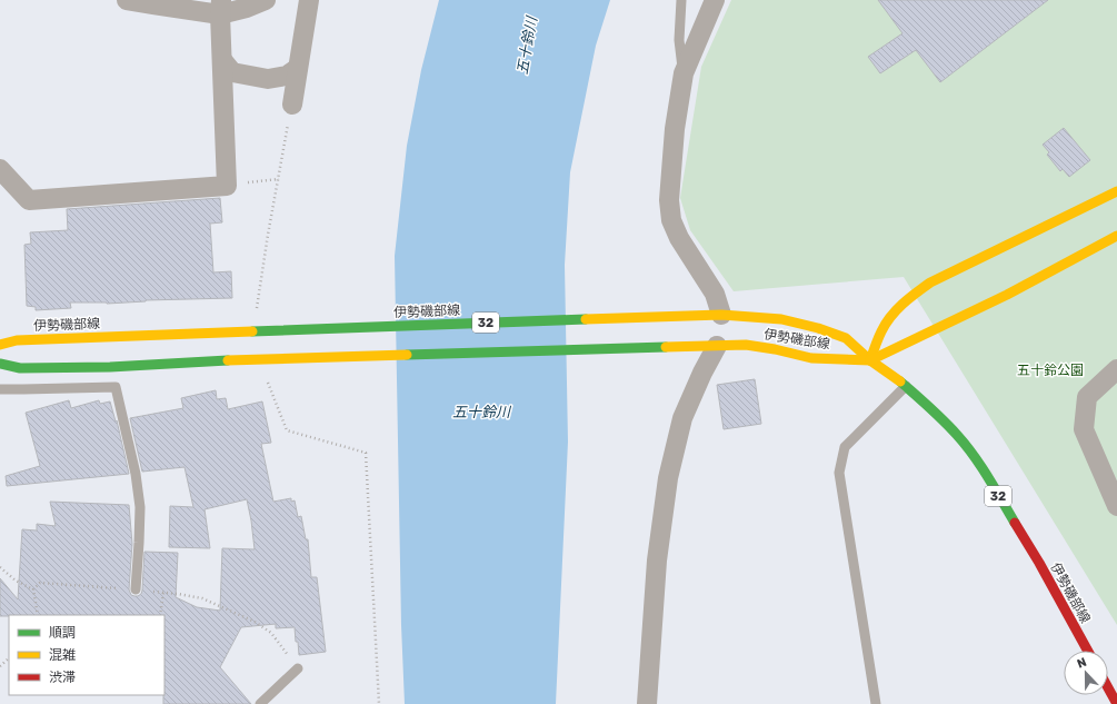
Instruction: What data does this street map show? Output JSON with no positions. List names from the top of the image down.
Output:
{
  "streets": {
    "main road": ["伊勢磯部線", "32"]
  },
  "water": ["五十鈴川"],
  "parks": ["五十鈴公園"],
  "legend": ["順調", "混雑", "渋滞"],
  "north": "top"
}
